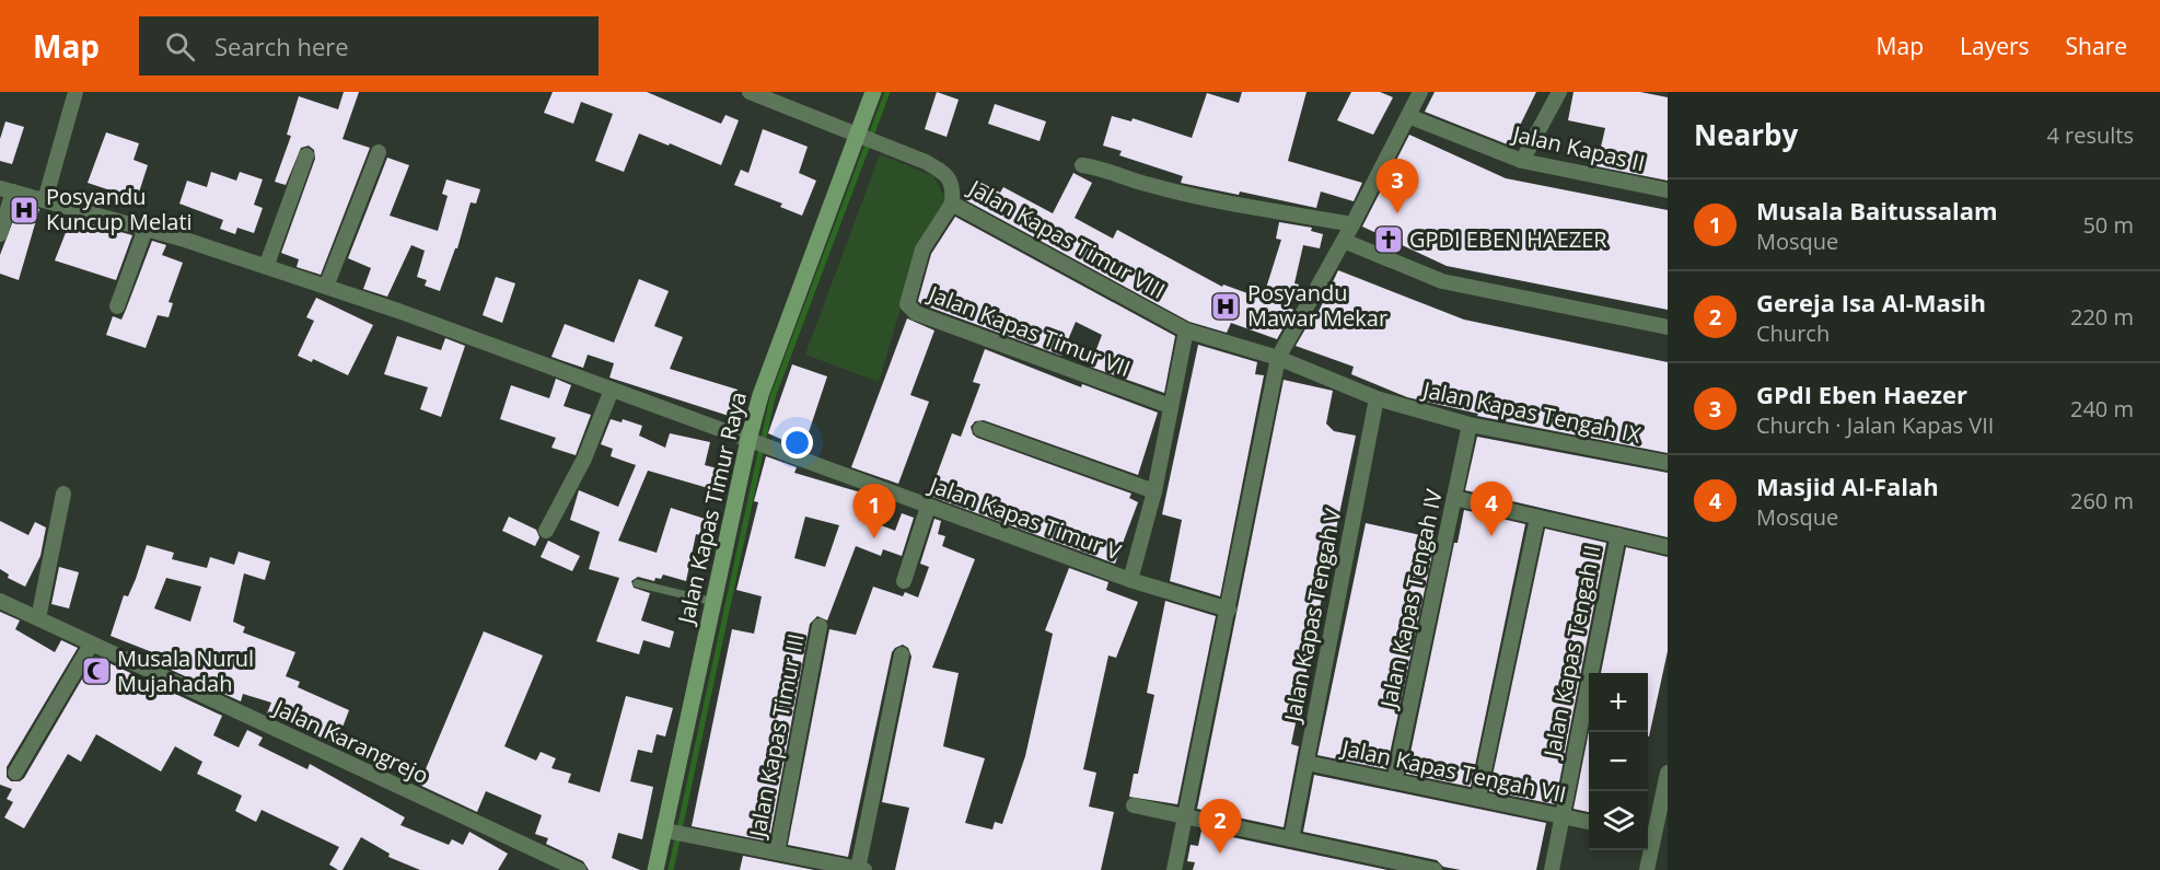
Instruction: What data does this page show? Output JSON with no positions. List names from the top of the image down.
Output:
{
  "streets": {
    "street": [
      "Jalan Kapas II",
      "Jalan Kapas Timur VIII",
      "Jalan Kapas Timur VII",
      "Jalan Kapas Tengah IX",
      "Jalan Kapas Timur Raya",
      "Jalan Kapas Timur V",
      "Jalan Kapas Tengah IV",
      "Jalan Kapas Tengah V",
      "Jalan Kapas Tengah II",
      "Jalan Kapas Timur III",
      "Jalan Karangrejo",
      "Jalan Kapas Tengah VII"
    ]
  },
  "crossings": [
    ["Jalan Kapas Timur VIII", "Jalan Kapas Timur VII"],
    ["Jalan Kapas Timur VIII", "Jalan Kapas Tengah IX"],
    ["Jalan Kapas Timur VIII", "Jalan Kapas Timur Raya"],
    ["Jalan Kapas Tengah IX", "Jalan Kapas Tengah IV"],
    ["Jalan Kapas Tengah IX", "Jalan Kapas Tengah V"],
    ["Jalan Kapas Timur Raya", "Jalan Kapas Timur V"],
    ["Jalan Kapas Tengah IV", "Jalan Kapas Tengah VII"],
    ["Jalan Kapas Tengah V", "Jalan Kapas Tengah VII"],
    ["Jalan Kapas Tengah II", "Jalan Kapas Tengah VII"]
  ],
  "places": {
    "hospital": ["Posyandu Kuncup Melati", "Posyandu Mawar Mekar"],
    "church": ["GPDI EBEN HAEZER"],
    "mosque": ["Musala Nurul Mujahadah"]
  },
  "page": {
    "header": "Map",
    "search": "Search here",
    "nav": ["Map", "Layers", "Share"],
    "heading": ["Nearby", "4 results"],
    "pins": [
      "3",
      "4",
      "1",
      "2"
    ],
    "list": [
      {
        "mark": "1",
        "name": "Musala Baitussalam",
        "note": "Mosque",
        "value": "50 m"
      },
      {
        "mark": "2",
        "name": "Gereja Isa Al-Masih",
        "note": "Church",
        "value": "220 m"
      },
      {
        "mark": "3",
        "name": "GPdI Eben Haezer",
        "note": "Church · Jalan Kapas VII",
        "value": "240 m"
      },
      {
        "mark": "4",
        "name": "Masjid Al-Falah",
        "note": "Mosque",
        "value": "260 m"
      }
    ],
    "map_buttons": ["+", "−"]
  }
}
